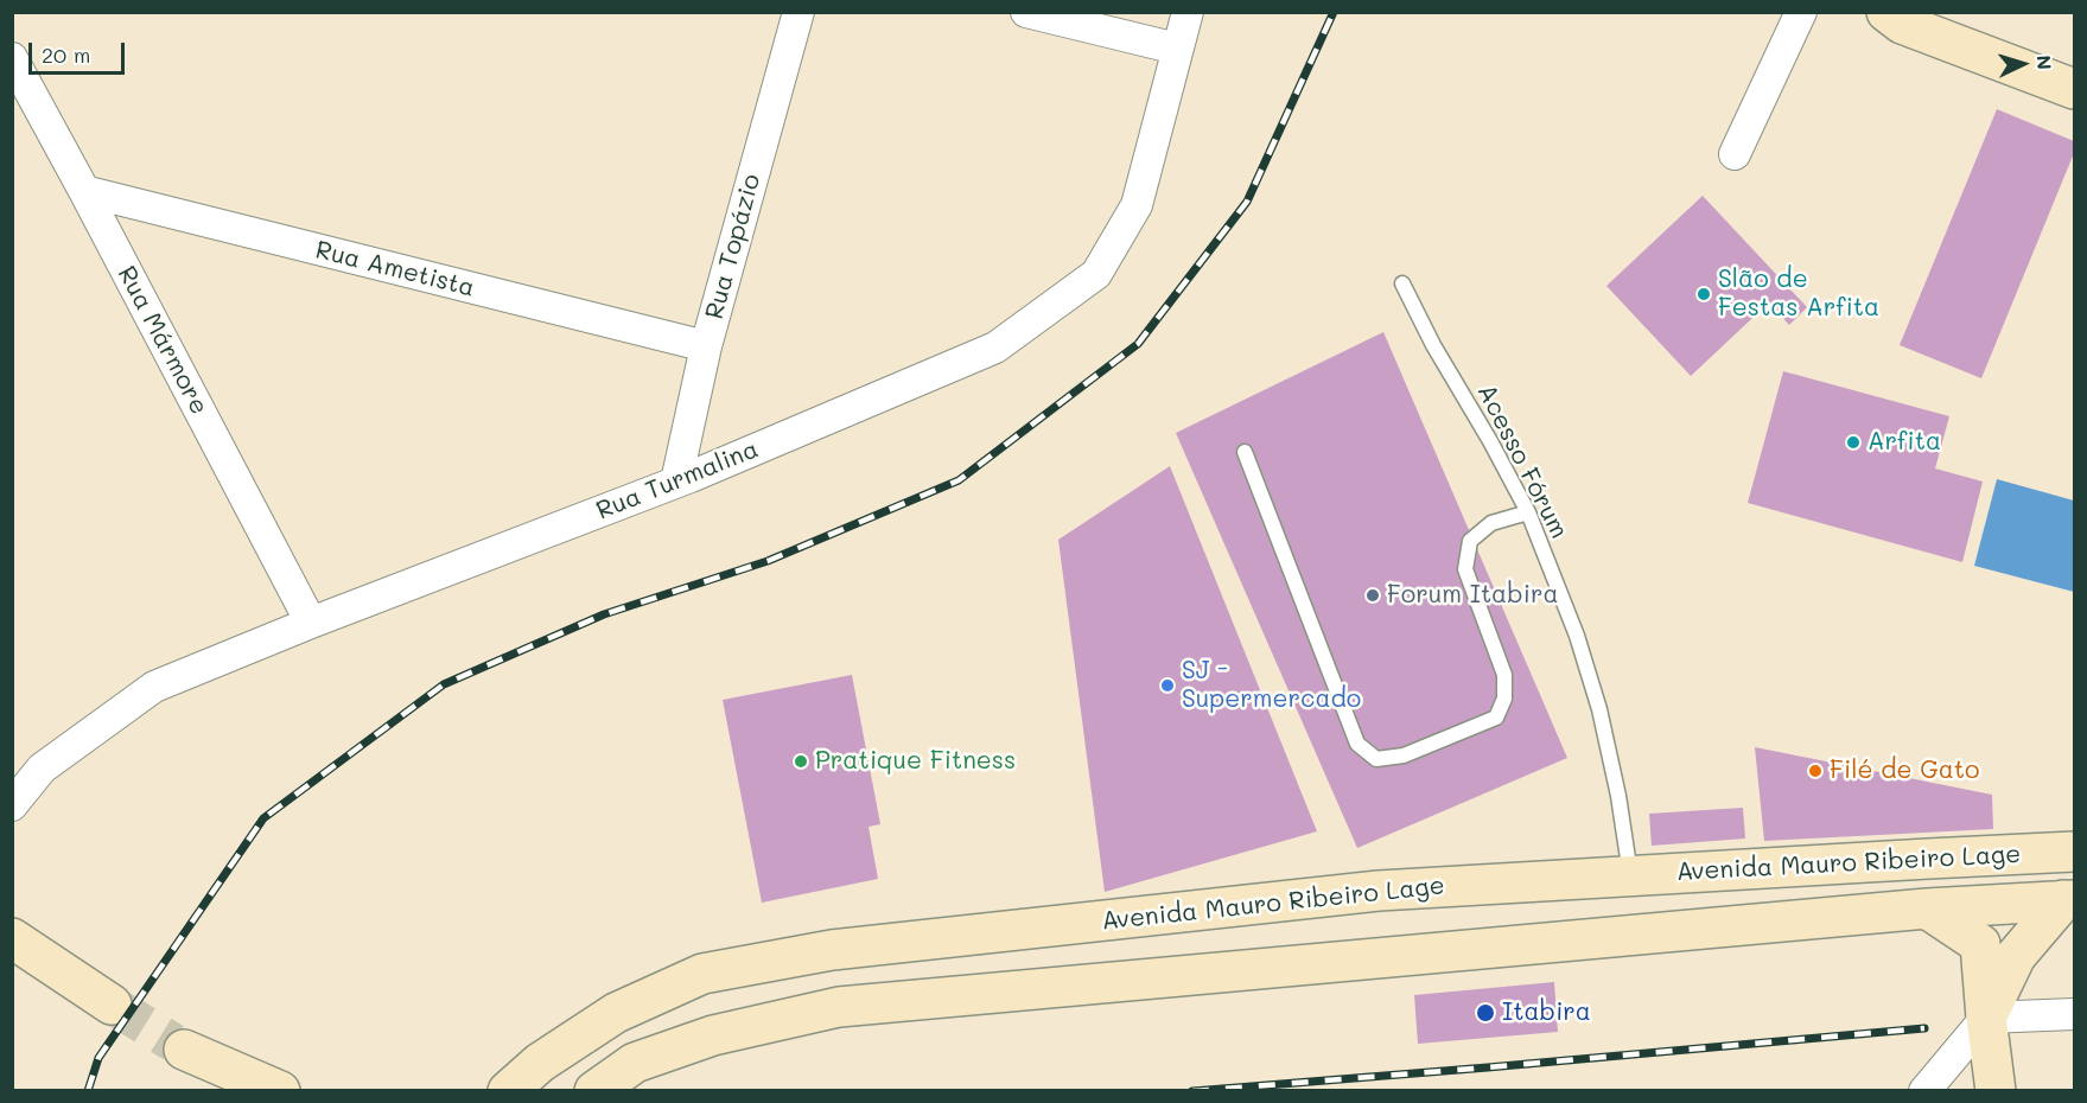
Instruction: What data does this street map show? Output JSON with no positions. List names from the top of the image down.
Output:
{
  "streets": {
    "street": [
      "Rua Topázio",
      "Rua Ametista",
      "Rua Mármore",
      "Rua Turmalina",
      "Avenida Mauro Ribeiro Lage"
    ],
    "lane": ["Acesso Fórum"]
  },
  "crossings": [
    ["Rua Topázio", "Rua Ametista"],
    ["Rua Topázio", "Rua Turmalina"],
    ["Rua Ametista", "Rua Mármore"],
    ["Rua Mármore", "Rua Turmalina"],
    ["Acesso Fórum", "Avenida Mauro Ribeiro Lage"]
  ],
  "places": [
    "Slão de Festas Arfita",
    "Arfita",
    "Forum Itabira",
    "SJ - Supermercado",
    "Pratique Fitness",
    "Filé de Gato",
    "Itabira"
  ],
  "scale_bar": "20 m",
  "north": "right"
}
